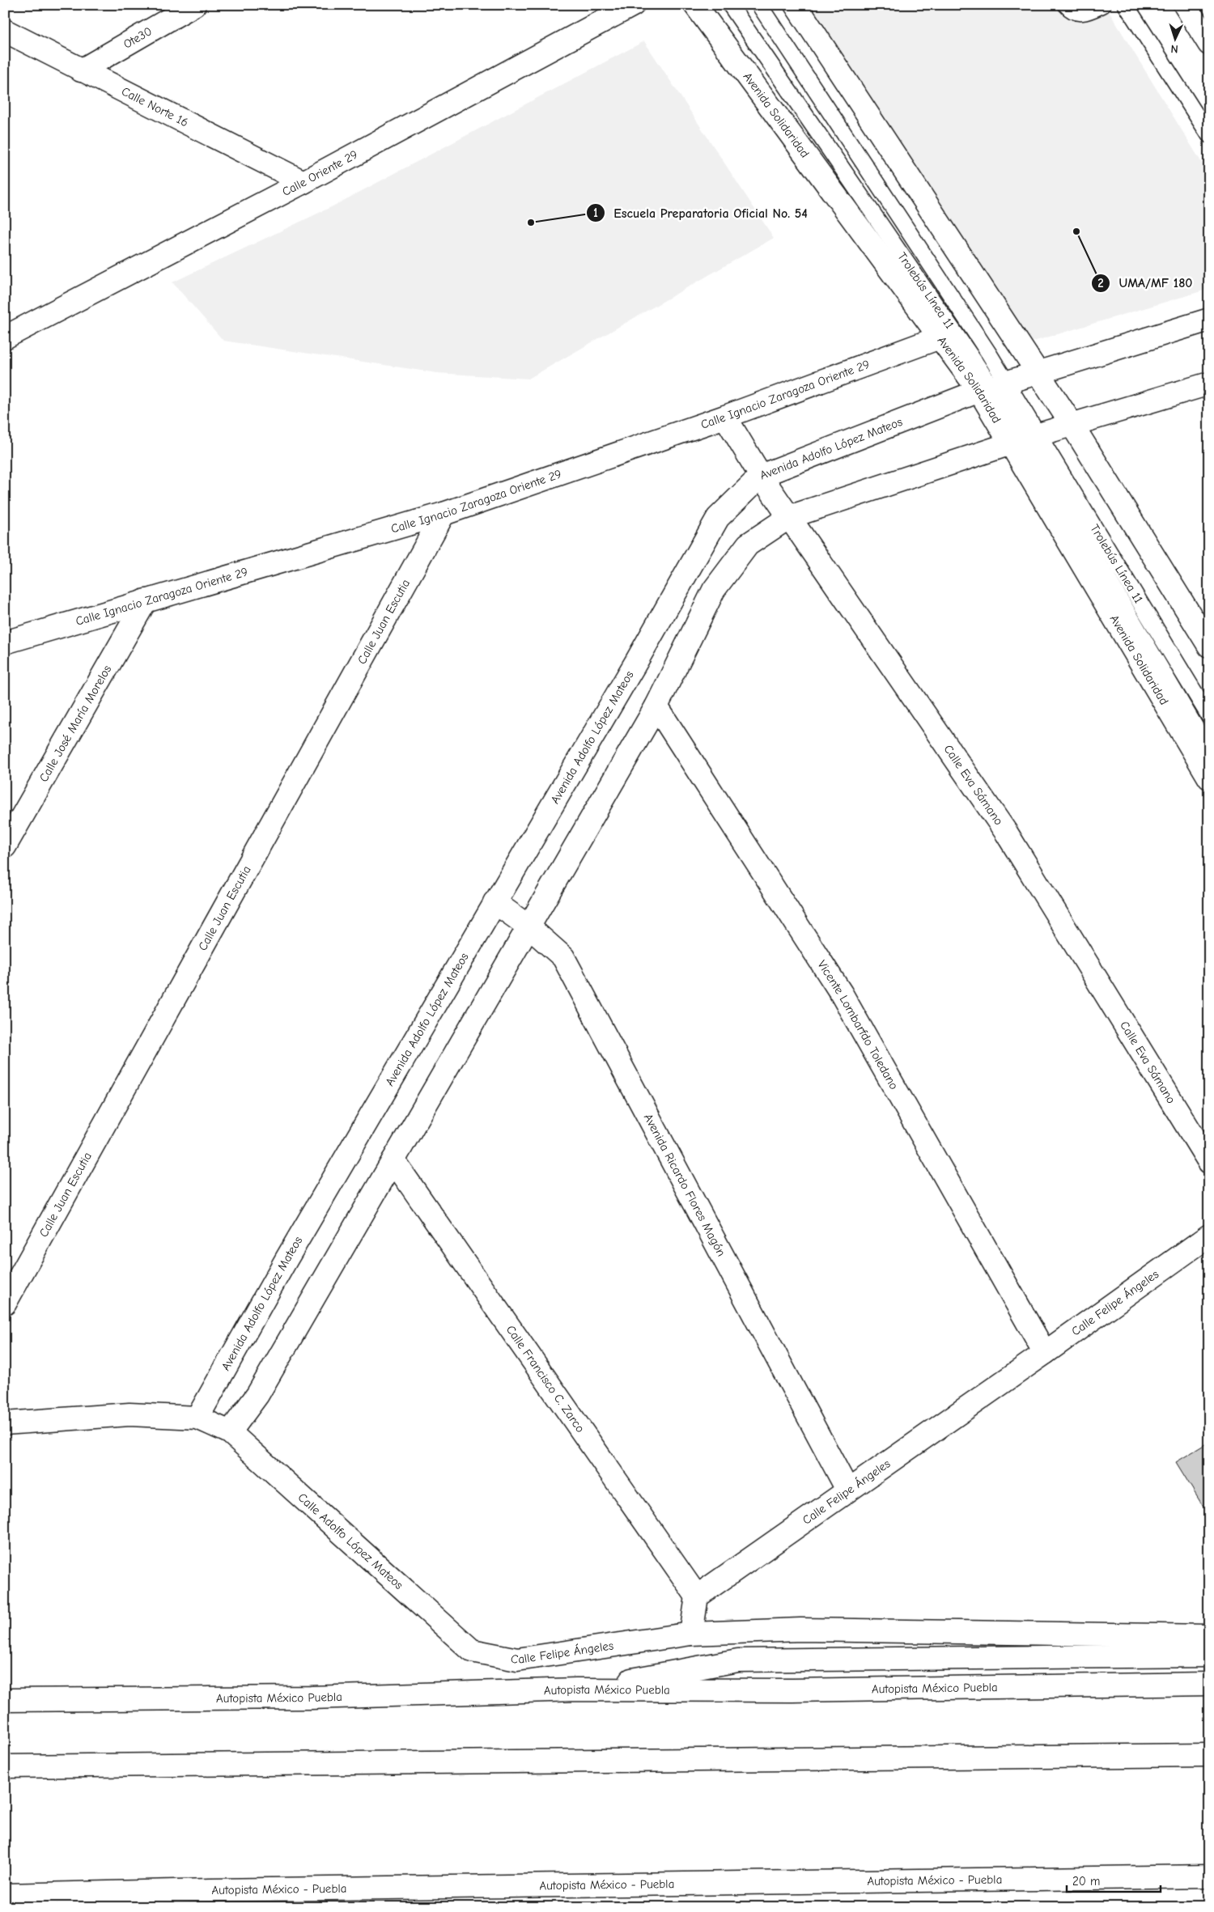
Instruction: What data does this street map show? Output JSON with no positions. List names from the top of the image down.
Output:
{
  "streets": {
    "main road": [
      "Ote30",
      "Calle Norte 16",
      "Avenida Solidaridad",
      "Calle Oriente 29",
      "Calle Ignacio Zaragoza Oriente 29",
      "Avenida Adolfo López Mateos",
      "Calle Juan Escutia",
      "Calle José María Morelos",
      "Calle Eva Sámano",
      "Vicente Lombarfdo Toledano",
      "Avenida Ricardo Flores Magón",
      "Calle Felipe Ángeles",
      "Calle Francisco C. Zarco",
      "Calle Adolfo López Mateos",
      "Autopista México Puebla",
      "Autopista México - Puebla"
    ],
    "lane": ["Trolebús Línea 11"]
  },
  "crossings": [
    ["Ote30", "Calle Norte 16"],
    ["Calle Norte 16", "Calle Oriente 29"],
    ["Avenida Solidaridad", "Trolebús Línea 11"],
    ["Avenida Solidaridad", "Calle Ignacio Zaragoza Oriente 29"],
    ["Avenida Solidaridad", "Avenida Adolfo López Mateos"],
    ["Trolebús Línea 11", "Avenida Adolfo López Mateos"],
    ["Calle Ignacio Zaragoza Oriente 29", "Calle Juan Escutia"],
    ["Calle Ignacio Zaragoza Oriente 29", "Calle José María Morelos"],
    ["Calle Ignacio Zaragoza Oriente 29", "Calle Eva Sámano"],
    ["Avenida Adolfo López Mateos", "Calle Eva Sámano"],
    ["Avenida Adolfo López Mateos", "Avenida Ricardo Flores Magón"],
    ["Vicente Lombarfdo Toledano", "Calle Felipe Ángeles"],
    ["Avenida Ricardo Flores Magón", "Calle Felipe Ángeles"],
    ["Calle Felipe Ángeles", "Calle Francisco C. Zarco"],
    ["Calle Felipe Ángeles", "Calle Adolfo López Mateos"]
  ],
  "places": ["Escuela Preparatoria Oficial No. 54", "UMA/MF 180"],
  "scale_bar": "20 m",
  "north": "bottom"
}
